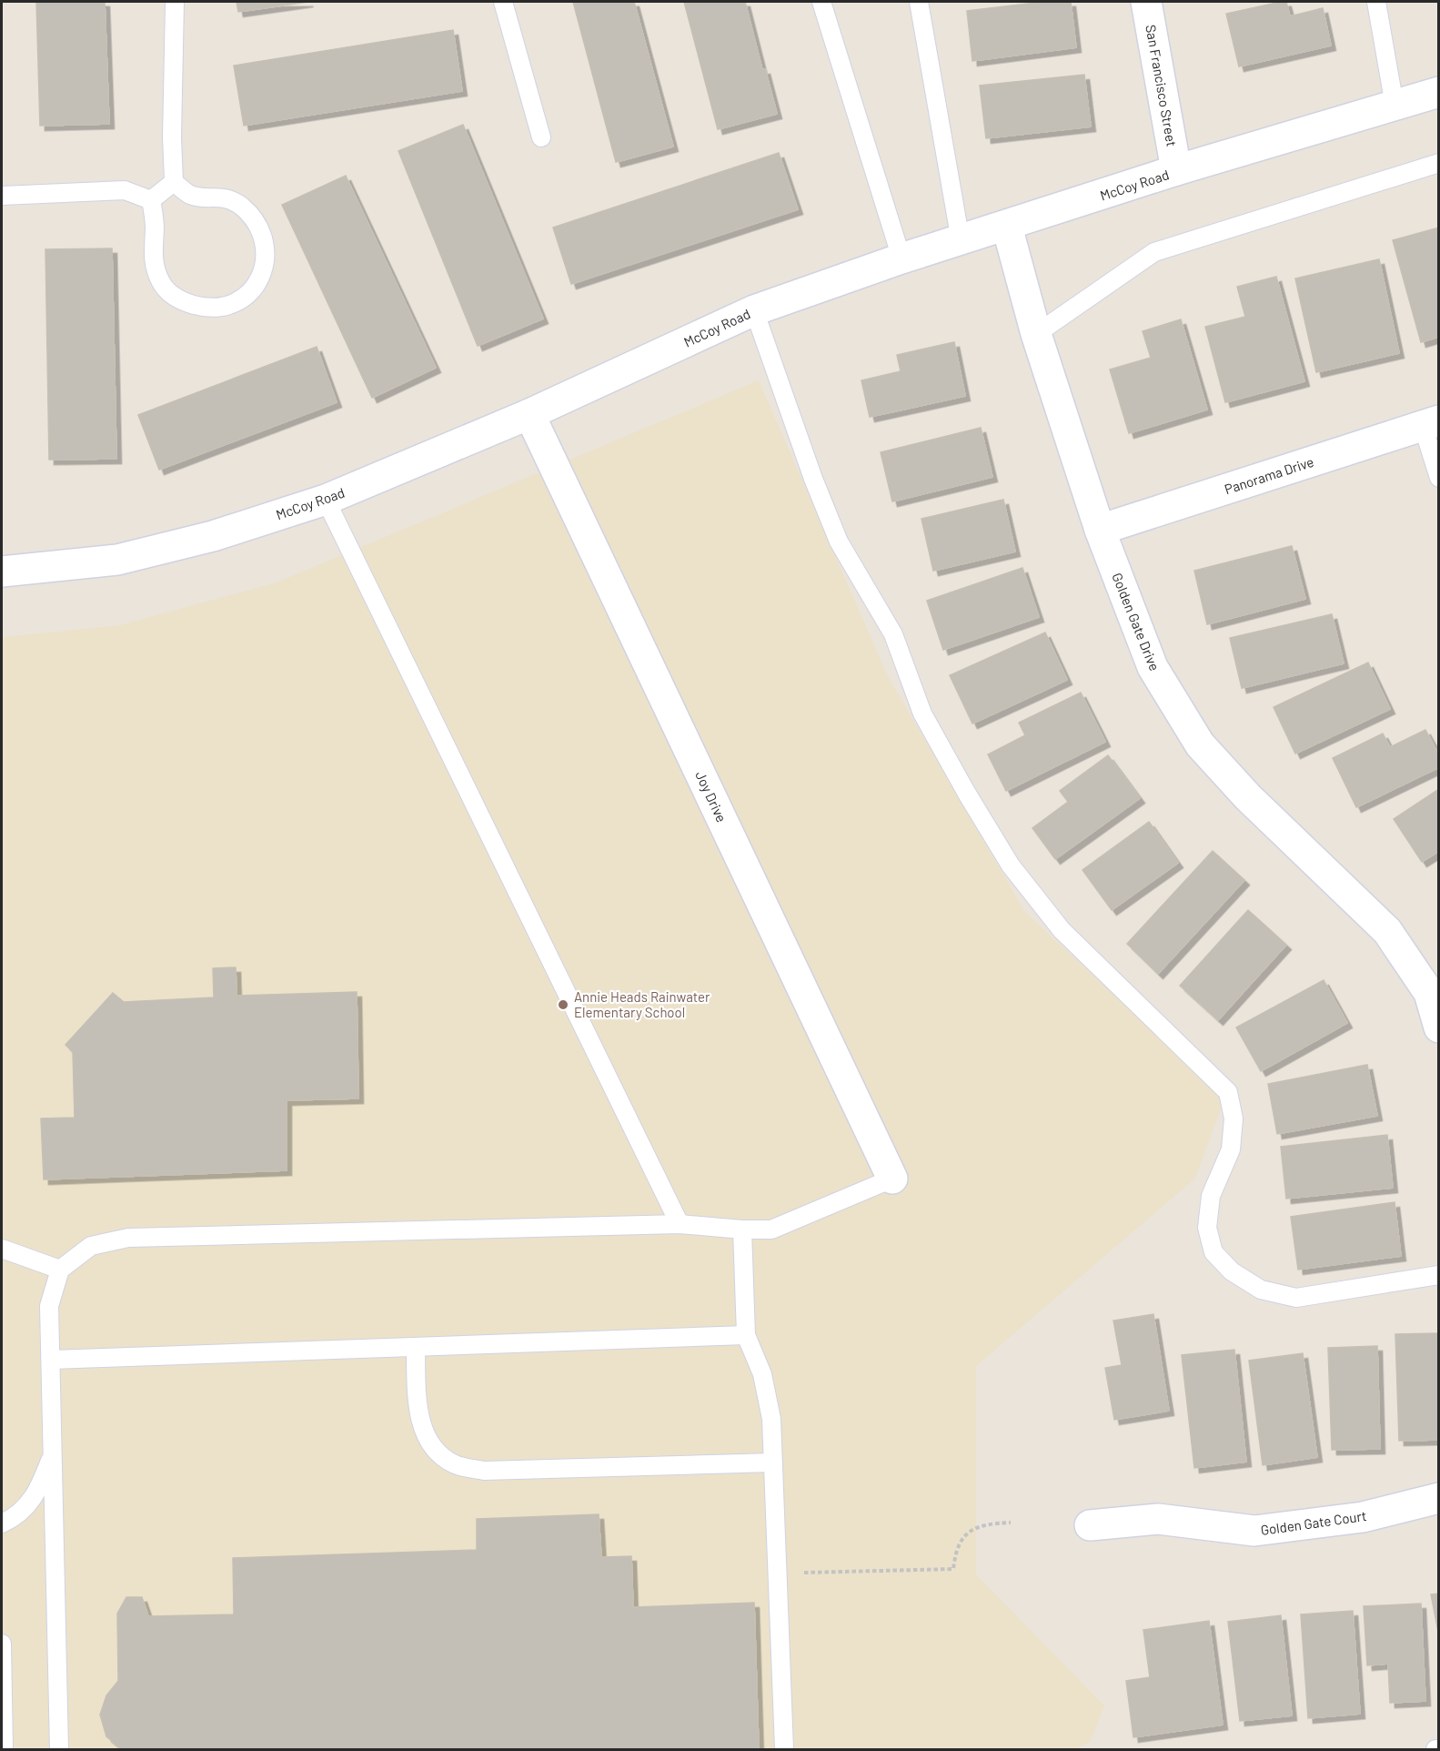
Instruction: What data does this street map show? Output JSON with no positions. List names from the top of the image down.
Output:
{
  "streets": {
    "street": [
      "San Francisco Street",
      "McCoy Road",
      "Panorama Drive",
      "Golden Gate Drive",
      "Joy Drive",
      "Golden Gate Court"
    ]
  },
  "crossings": [
    ["San Francisco Street", "McCoy Road"],
    ["McCoy Road", "Golden Gate Drive"],
    ["McCoy Road", "Joy Drive"],
    ["Panorama Drive", "Golden Gate Drive"]
  ],
  "places": ["Annie Heads Rainwater Elementary School"]
}
